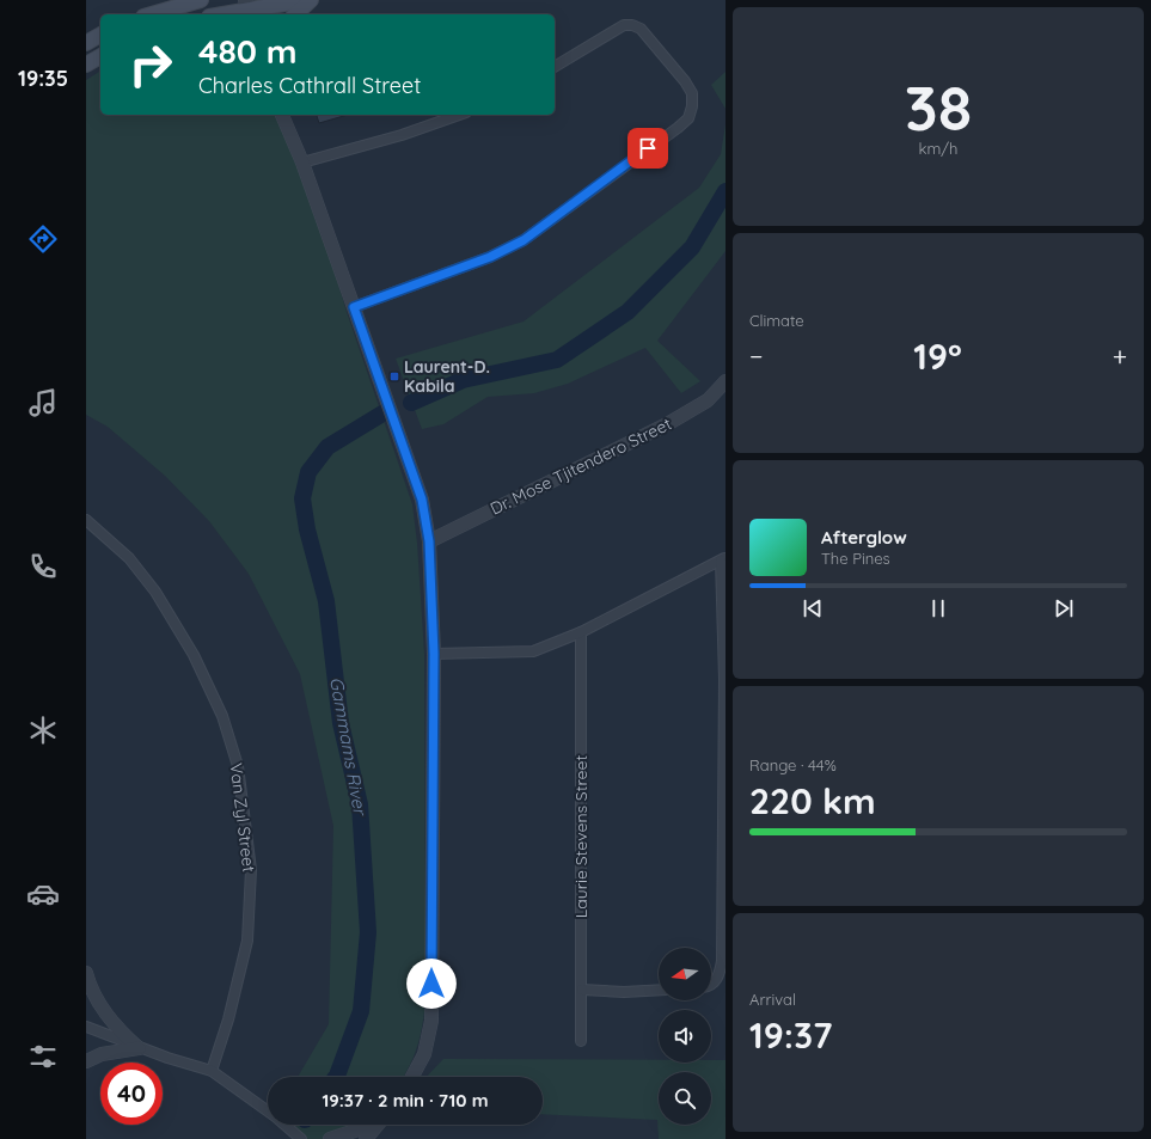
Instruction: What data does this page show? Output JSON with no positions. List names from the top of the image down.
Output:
{
  "streets": {
    "street": ["Dr. Mose Tjitendero Street", "Van Zyl Street", "Laurie Stevens Street"]
  },
  "water": ["Gammams River"],
  "places": {
    "transit": ["Laurent-D. Kabila"]
  },
  "north": "left",
  "page": {
    "tabs": "19:35",
    "tile": [
      ["38", "km/h"],
      "Climate",
      ["Range · 44%", "220 km"],
      ["Arrival", "19:37"]
    ],
    "turn": ["480 m", "Charles Cathrall Street"],
    "heat": ["−", "19°", "+"],
    "song": ["Afterglow", "The Pines"],
    "limit": "40",
    "trip": "19:37 · 2 min · 710 m"
  }
}
